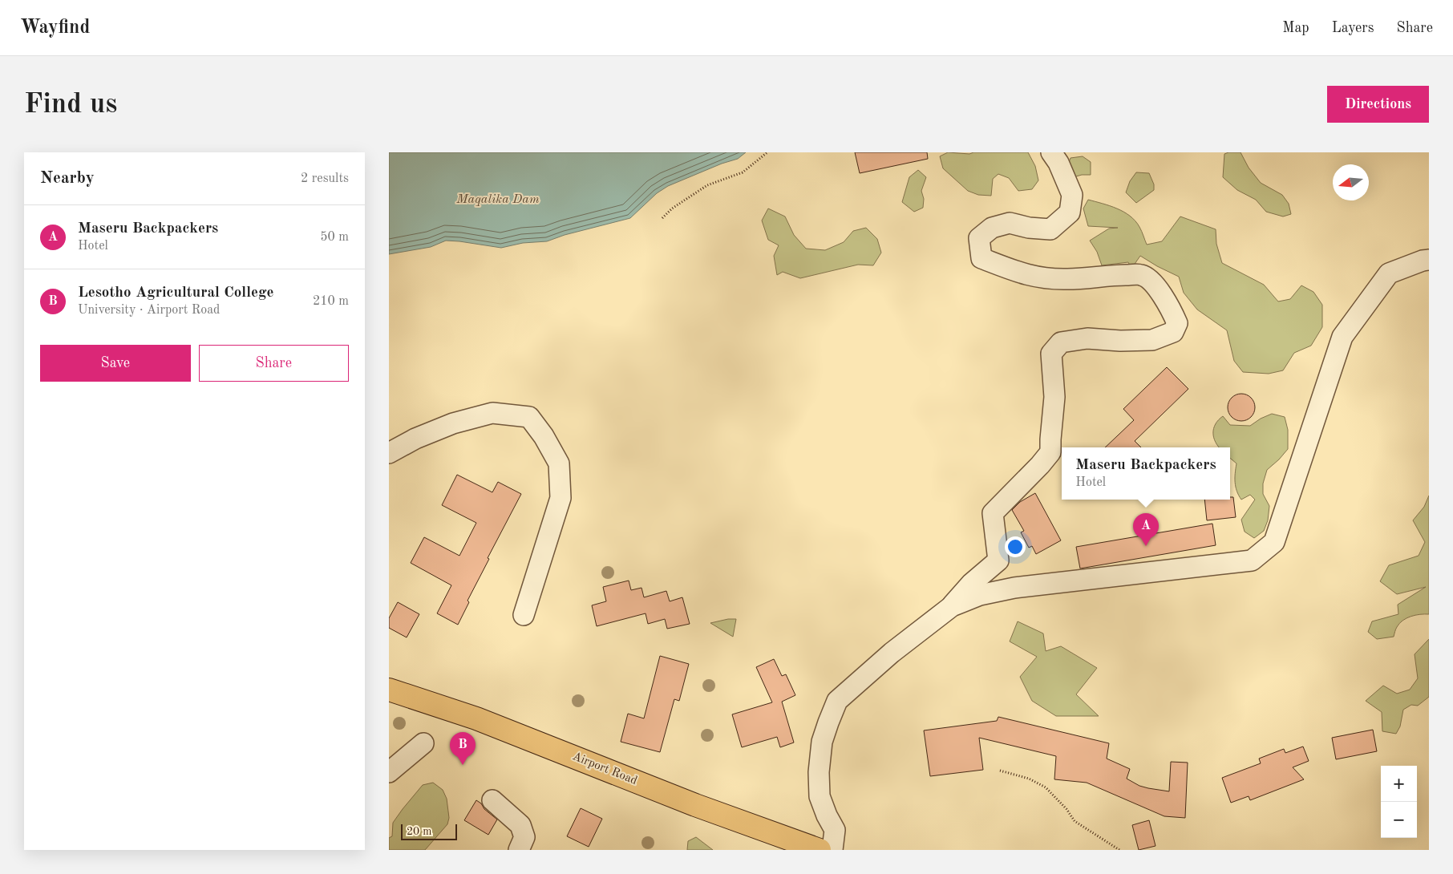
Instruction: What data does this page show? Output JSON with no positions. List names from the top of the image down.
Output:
{
  "streets": {
    "main road": ["Airport Road"]
  },
  "water": ["Maqalika Dam"],
  "scale_bar": "20 m",
  "north": "left",
  "page": {
    "header": "Wayfind",
    "nav": ["Map", "Layers", "Share"],
    "buttons": [
      "Directions",
      ["Save", "Share"]
    ],
    "title": "Find us",
    "heading": ["Nearby", "2 results"],
    "list": [
      {
        "mark": "A",
        "name": "Maseru Backpackers",
        "note": "Hotel",
        "value": "50 m"
      },
      {
        "mark": "B",
        "name": "Lesotho Agricultural College",
        "note": "University · Airport Road",
        "value": "210 m"
      }
    ],
    "popup": ["Maseru Backpackers", "Hotel"],
    "pins": ["A", "B"],
    "map_buttons": ["+", "−"],
    "scale": "20 m"
  }
}
